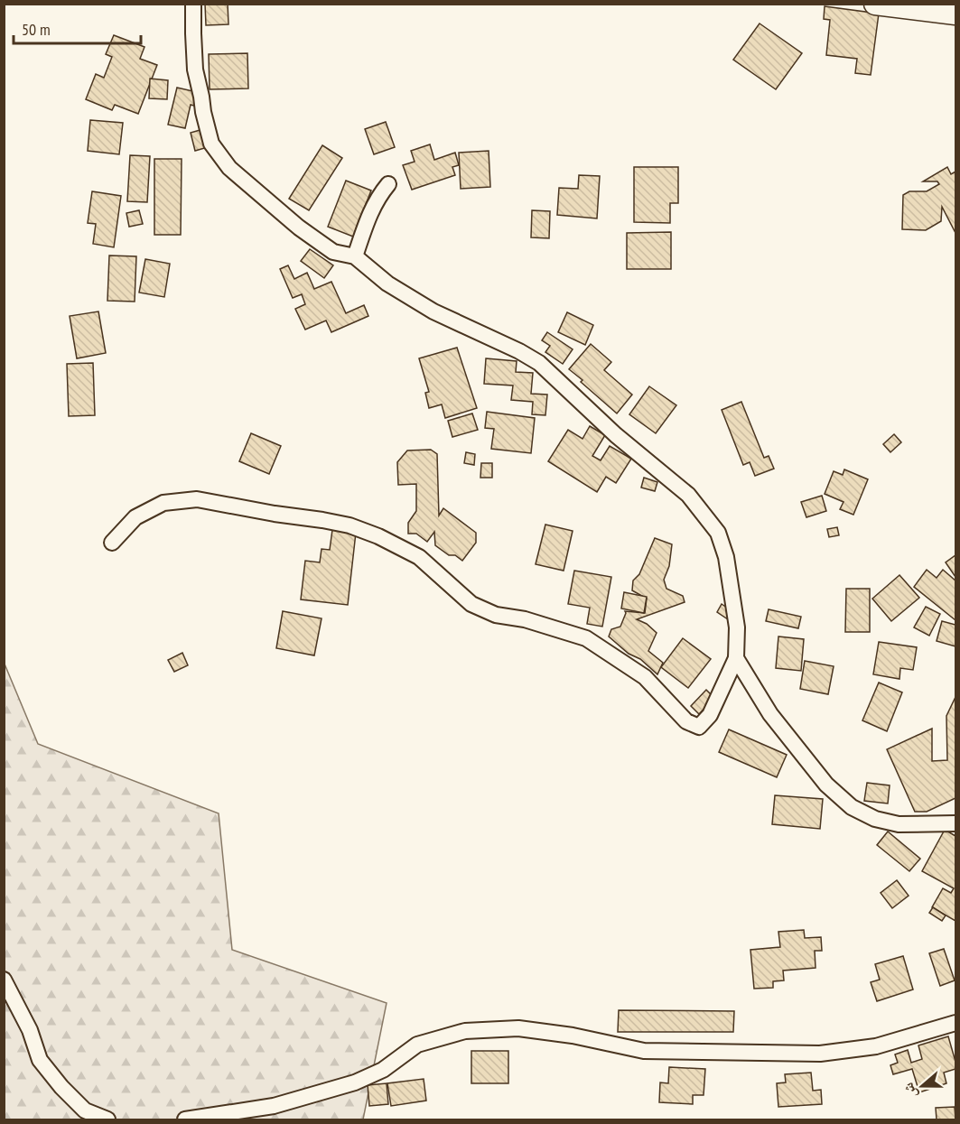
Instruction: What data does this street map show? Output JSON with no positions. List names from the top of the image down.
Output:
{
  "scale_bar": "50 m",
  "north": "left"
}
